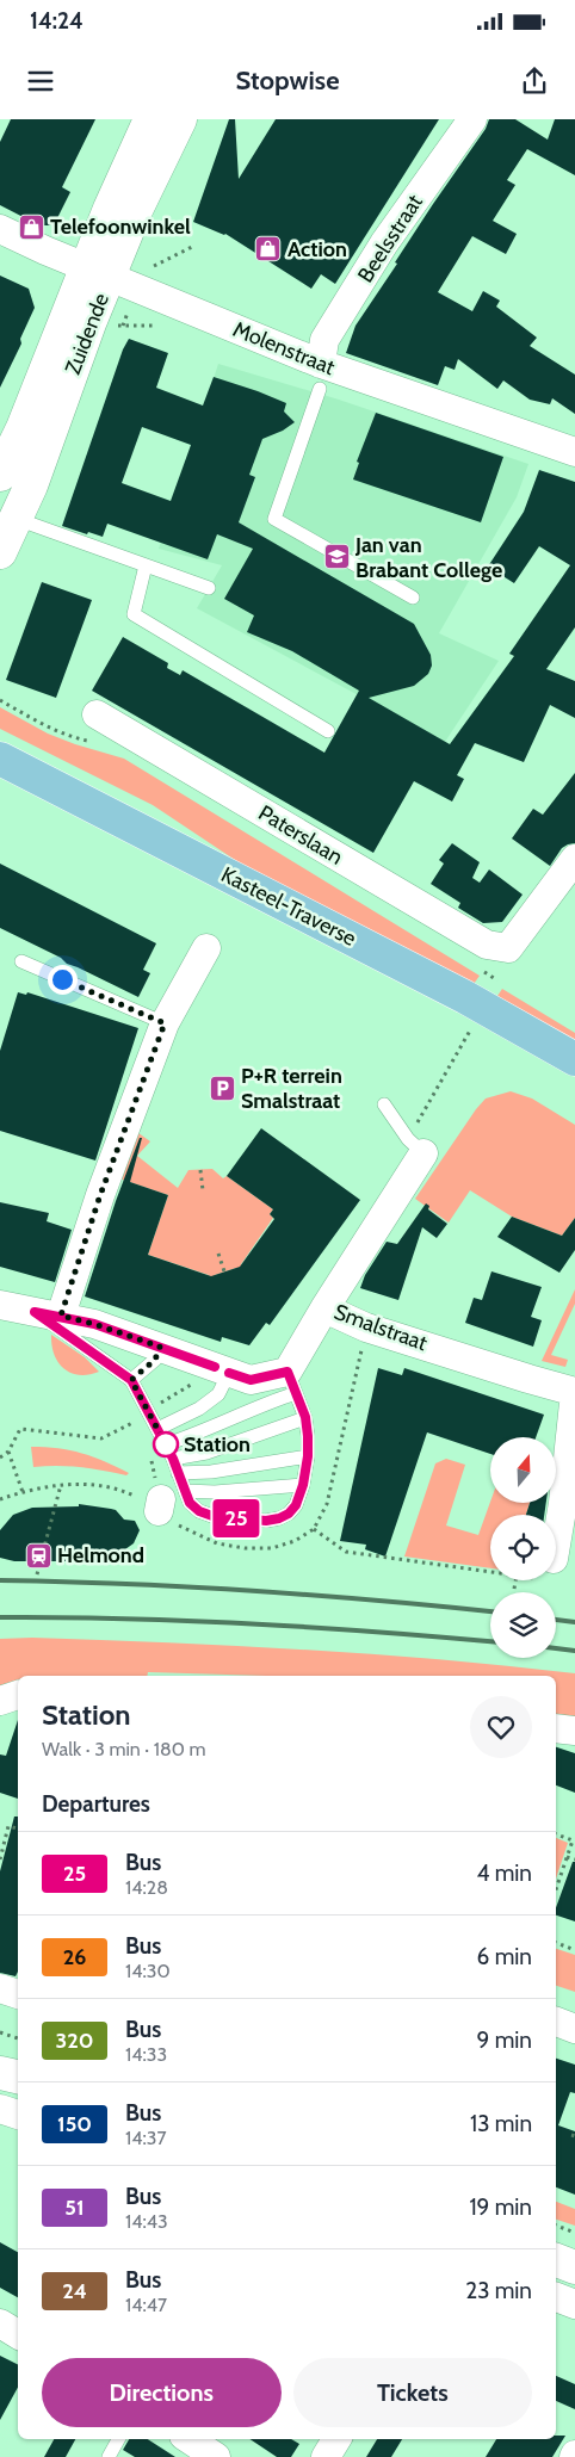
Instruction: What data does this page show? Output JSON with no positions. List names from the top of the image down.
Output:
{
  "streets": {
    "main road": ["Kasteel-Traverse"],
    "street": [
      "Beelsstraat",
      "Zuidende",
      "Molenstraat",
      "Paterslaan",
      "Smalstraat"
    ]
  },
  "crossings": [
    ["Beelsstraat", "Molenstraat"],
    ["Zuidende", "Molenstraat"]
  ],
  "places": {
    "shop": ["Telefoonwinkel", "Action"],
    "school or university": ["Jan van Brabant College"],
    "parking": ["P+R terrein Smalstraat"],
    "other": ["Station"],
    "station": ["Helmond"]
  },
  "lines": ["bus line 25"],
  "north": "top",
  "page": {
    "status": "14:24",
    "header": "Stopwise",
    "on_map": "25",
    "heading": [
      ["Station", "Walk · 3 min · 180 m"],
      "Departures"
    ],
    "list": [
      {
        "mark": "25",
        "name": "Bus",
        "note": "14:28",
        "value": "4 min"
      },
      {
        "mark": "26",
        "name": "Bus",
        "note": "14:30",
        "value": "6 min"
      },
      {
        "mark": "320",
        "name": "Bus",
        "note": "14:33",
        "value": "9 min"
      },
      {
        "mark": "150",
        "name": "Bus",
        "note": "14:37",
        "value": "13 min"
      },
      {
        "mark": "51",
        "name": "Bus",
        "note": "14:43",
        "value": "19 min"
      },
      {
        "mark": "24",
        "name": "Bus",
        "note": "14:47",
        "value": "23 min"
      }
    ],
    "buttons": ["Directions", "Tickets"]
  }
}
